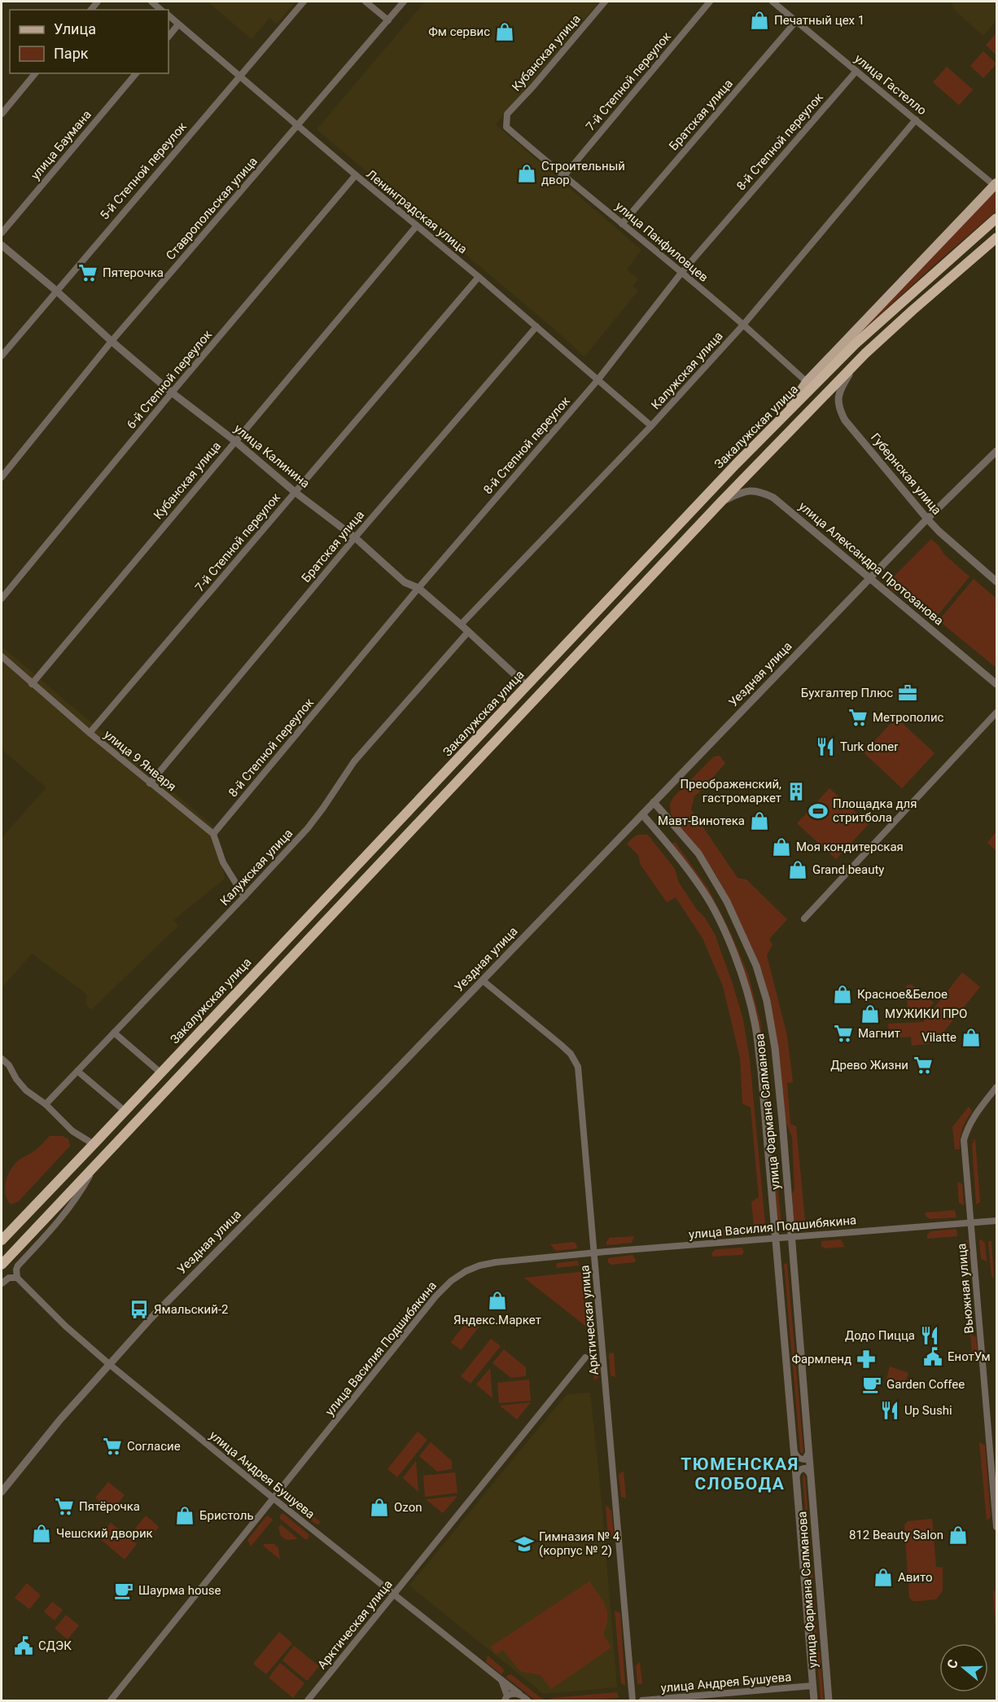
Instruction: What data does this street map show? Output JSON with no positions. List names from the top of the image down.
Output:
{
  "streets": {
    "highway": ["Закалужская улица"],
    "street": [
      "Кубанская улица",
      "7-й Степной переулок",
      "улица Гастелло",
      "Братская улица",
      "8-й Степной переулок",
      "улица Баумана",
      "5-й Степной переулок",
      "Ставропольская улица",
      "Ленинградская улица",
      "улица Панфиловцев",
      "Калужская улица",
      "6-й Степной переулок",
      "улица Калинина",
      "Губернская улица",
      "улица Александра Протозанова",
      "Уездная улица",
      "улица 9 Января",
      "улица Фармана Салманова",
      "улица Василия Подшибякина",
      "Вьюжная улица",
      "Арктическая улица",
      "улица Андрея Бушуева"
    ]
  },
  "crossings": [
    ["Кубанская улица", "Ленинградская улица"],
    ["Кубанская улица", "улица Панфиловцев"],
    ["Кубанская улица", "улица Калинина"],
    ["Кубанская улица", "улица 9 Января"],
    ["7-й Степной переулок", "Ленинградская улица"],
    ["7-й Степной переулок", "улица Панфиловцев"],
    ["7-й Степной переулок", "улица Калинина"],
    ["7-й Степной переулок", "улица 9 Января"],
    ["улица Гастелло", "Братская улица"],
    ["улица Гастелло", "8-й Степной переулок"],
    ["улица Гастелло", "Калужская улица"],
    ["Братская улица", "Ленинградская улица"],
    ["Братская улица", "улица Панфиловцев"],
    ["Братская улица", "улица Калинина"],
    ["Братская улица", "улица 9 Января"],
    ["8-й Степной переулок", "Ленинградская улица"],
    ["8-й Степной переулок", "улица Панфиловцев"],
    ["8-й Степной переулок", "улица Калинина"],
    ["8-й Степной переулок", "улица 9 Января"],
    ["5-й Степной переулок", "Ленинградская улица"],
    ["5-й Степной переулок", "улица Калинина"],
    ["Ставропольская улица", "Ленинградская улица"],
    ["Ставропольская улица", "улица Калинина"],
    ["Ленинградская улица", "Калужская улица"],
    ["Ленинградская улица", "6-й Степной переулок"],
    ["улица Панфиловцев", "Калужская улица"],
    ["Калужская улица", "улица Калинина"],
    ["6-й Степной переулок", "улица Калинина"],
    ["Закалужская улица", "улица Калинина"],
    ["Губернская улица", "Уездная улица"],
    ["улица Александра Протозанова", "Уездная улица"],
    ["Уездная улица", "улица Фармана Салманова"],
    ["Уездная улица", "Арктическая улица"],
    ["Уездная улица", "улица Андрея Бушуева"],
    ["улица Фармана Салманова", "улица Василия Подшибякина"],
    ["улица Фармана Салманова", "улица Андрея Бушуева"],
    ["улица Василия Подшибякина", "Вьюжная улица"],
    ["улица Василия Подшибякина", "Арктическая улица"],
    ["улица Василия Подшибякина", "улица Андрея Бушуева"],
    ["Арктическая улица", "улица Андрея Бушуева"]
  ],
  "districts": ["ТЮМЕНСКАЯ СЛОБОДА"],
  "places": {
    "shop": [
      "Печатный цех 1",
      "Фм сервис",
      "Строительный двор",
      "Мавт-Винотека",
      "Моя кондитерская",
      "Grand beauty",
      "Красное&Белое",
      "МУЖИКИ ПРО",
      "Vilatte",
      "Яндекс.Маркет",
      "Ozon",
      "Бристоль",
      "Чешский дворик",
      "812 Beauty Salon",
      "Авито"
    ],
    "supermarket": [
      "Пятерочка",
      "Метрополис",
      "Магнит",
      "Древо Жизни",
      "Согласие",
      "Пятёрочка"
    ],
    "office": ["Бухгалтер Плюс"],
    "restaurant": ["Turk doner", "Додо Пицца", "Up Sushi"],
    "building": ["Преображенский, гастромаркет"],
    "sports": ["Площадка для стритбола"],
    "bus stop": ["Ямальский-2"],
    "public building": ["ЕнотУм", "СДЭК"],
    "pharmacy": ["Фармленд"],
    "cafe": ["Garden Coffee", "Шаурма house"],
    "school or university": ["Гимназия № 4 (корпус № 2)"]
  },
  "legend": ["Улица", "Парк"],
  "north": "left"
}
